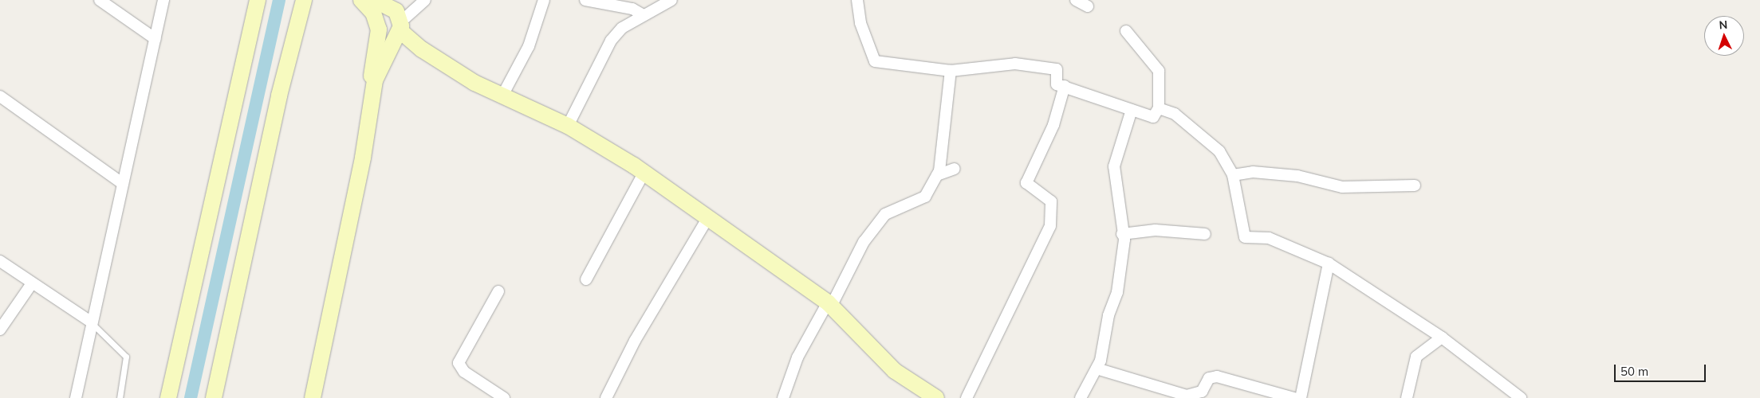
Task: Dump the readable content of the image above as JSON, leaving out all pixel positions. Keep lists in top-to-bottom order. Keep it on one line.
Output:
{"scale_bar":"50 m","north":"top"}
